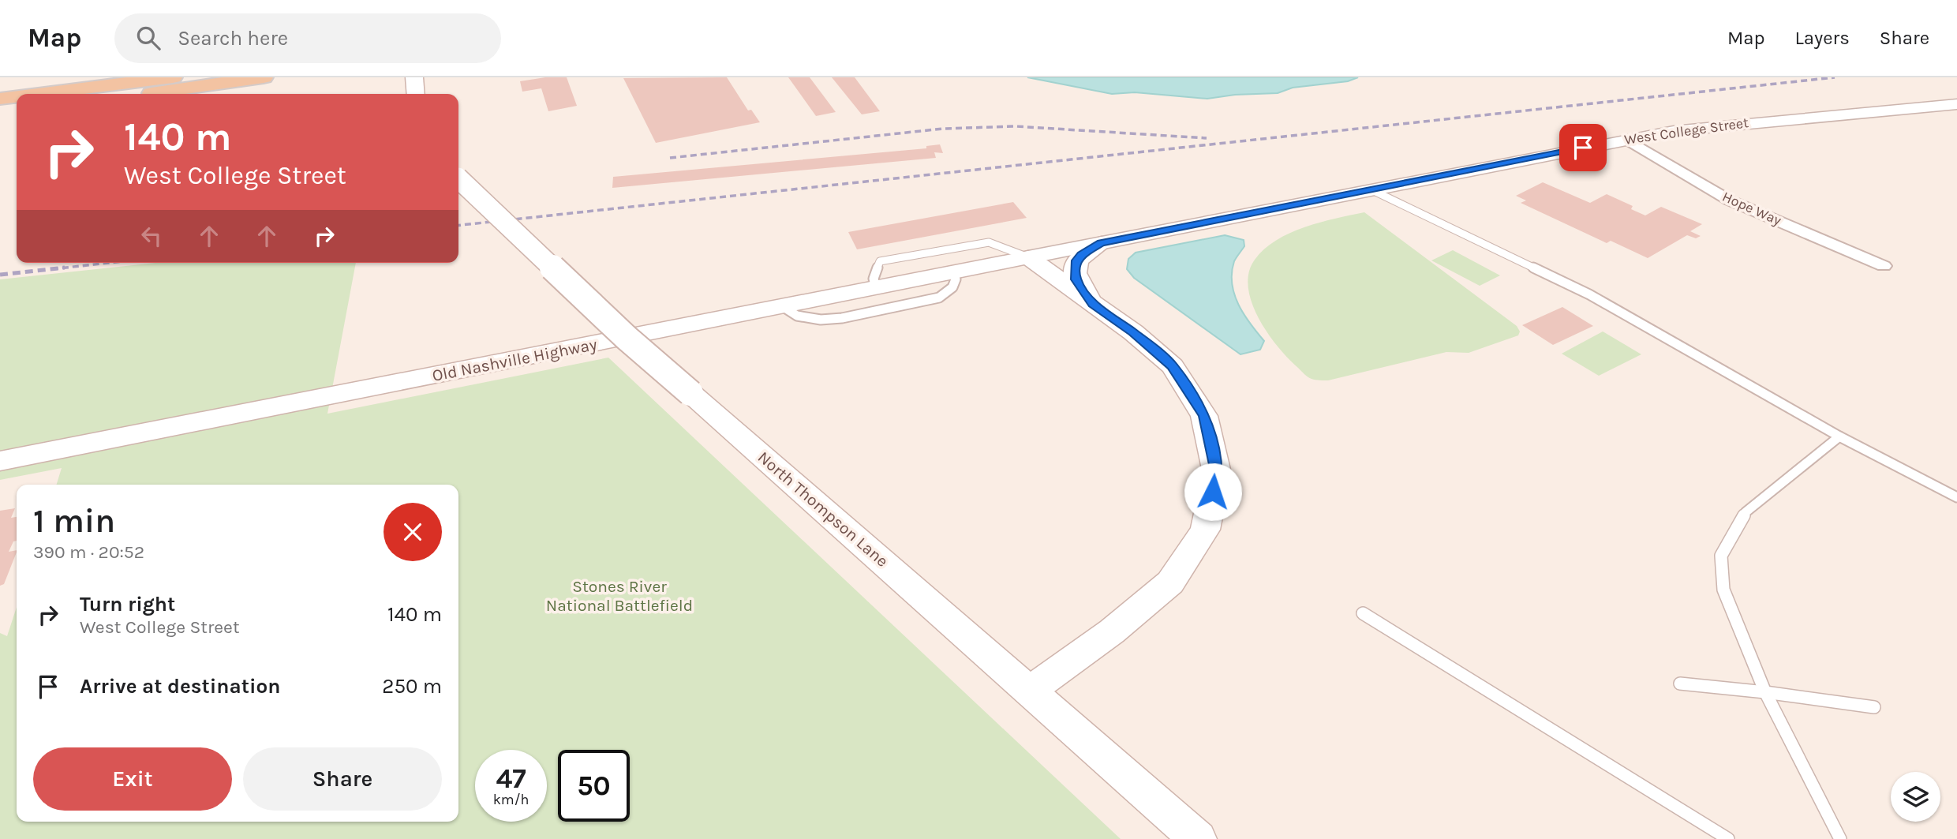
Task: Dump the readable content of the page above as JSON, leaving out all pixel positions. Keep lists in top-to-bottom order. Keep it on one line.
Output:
{"streets":{"main road":["Old Nashville Highway","North Thompson Lane"],"street":["West College Street","Hope Way"]},"crossings":[["West College Street","Hope Way"],["West College Street","Old Nashville Highway"]],"parks":["Stones River National Battlefield"],"page":{"header":"Map","search":"Search here","nav":["Map","Layers","Share"],"turn":["140 m","West College Street"],"heading":["1 min","390 m · 20:52"],"list":[{"name":"Turn right","note":"West College Street","value":"140 m"},{"name":"Arrive at destination","value":"250 m"}],"buttons":["Exit","Share"],"speed":"47 km/h","limit":"50"}}
